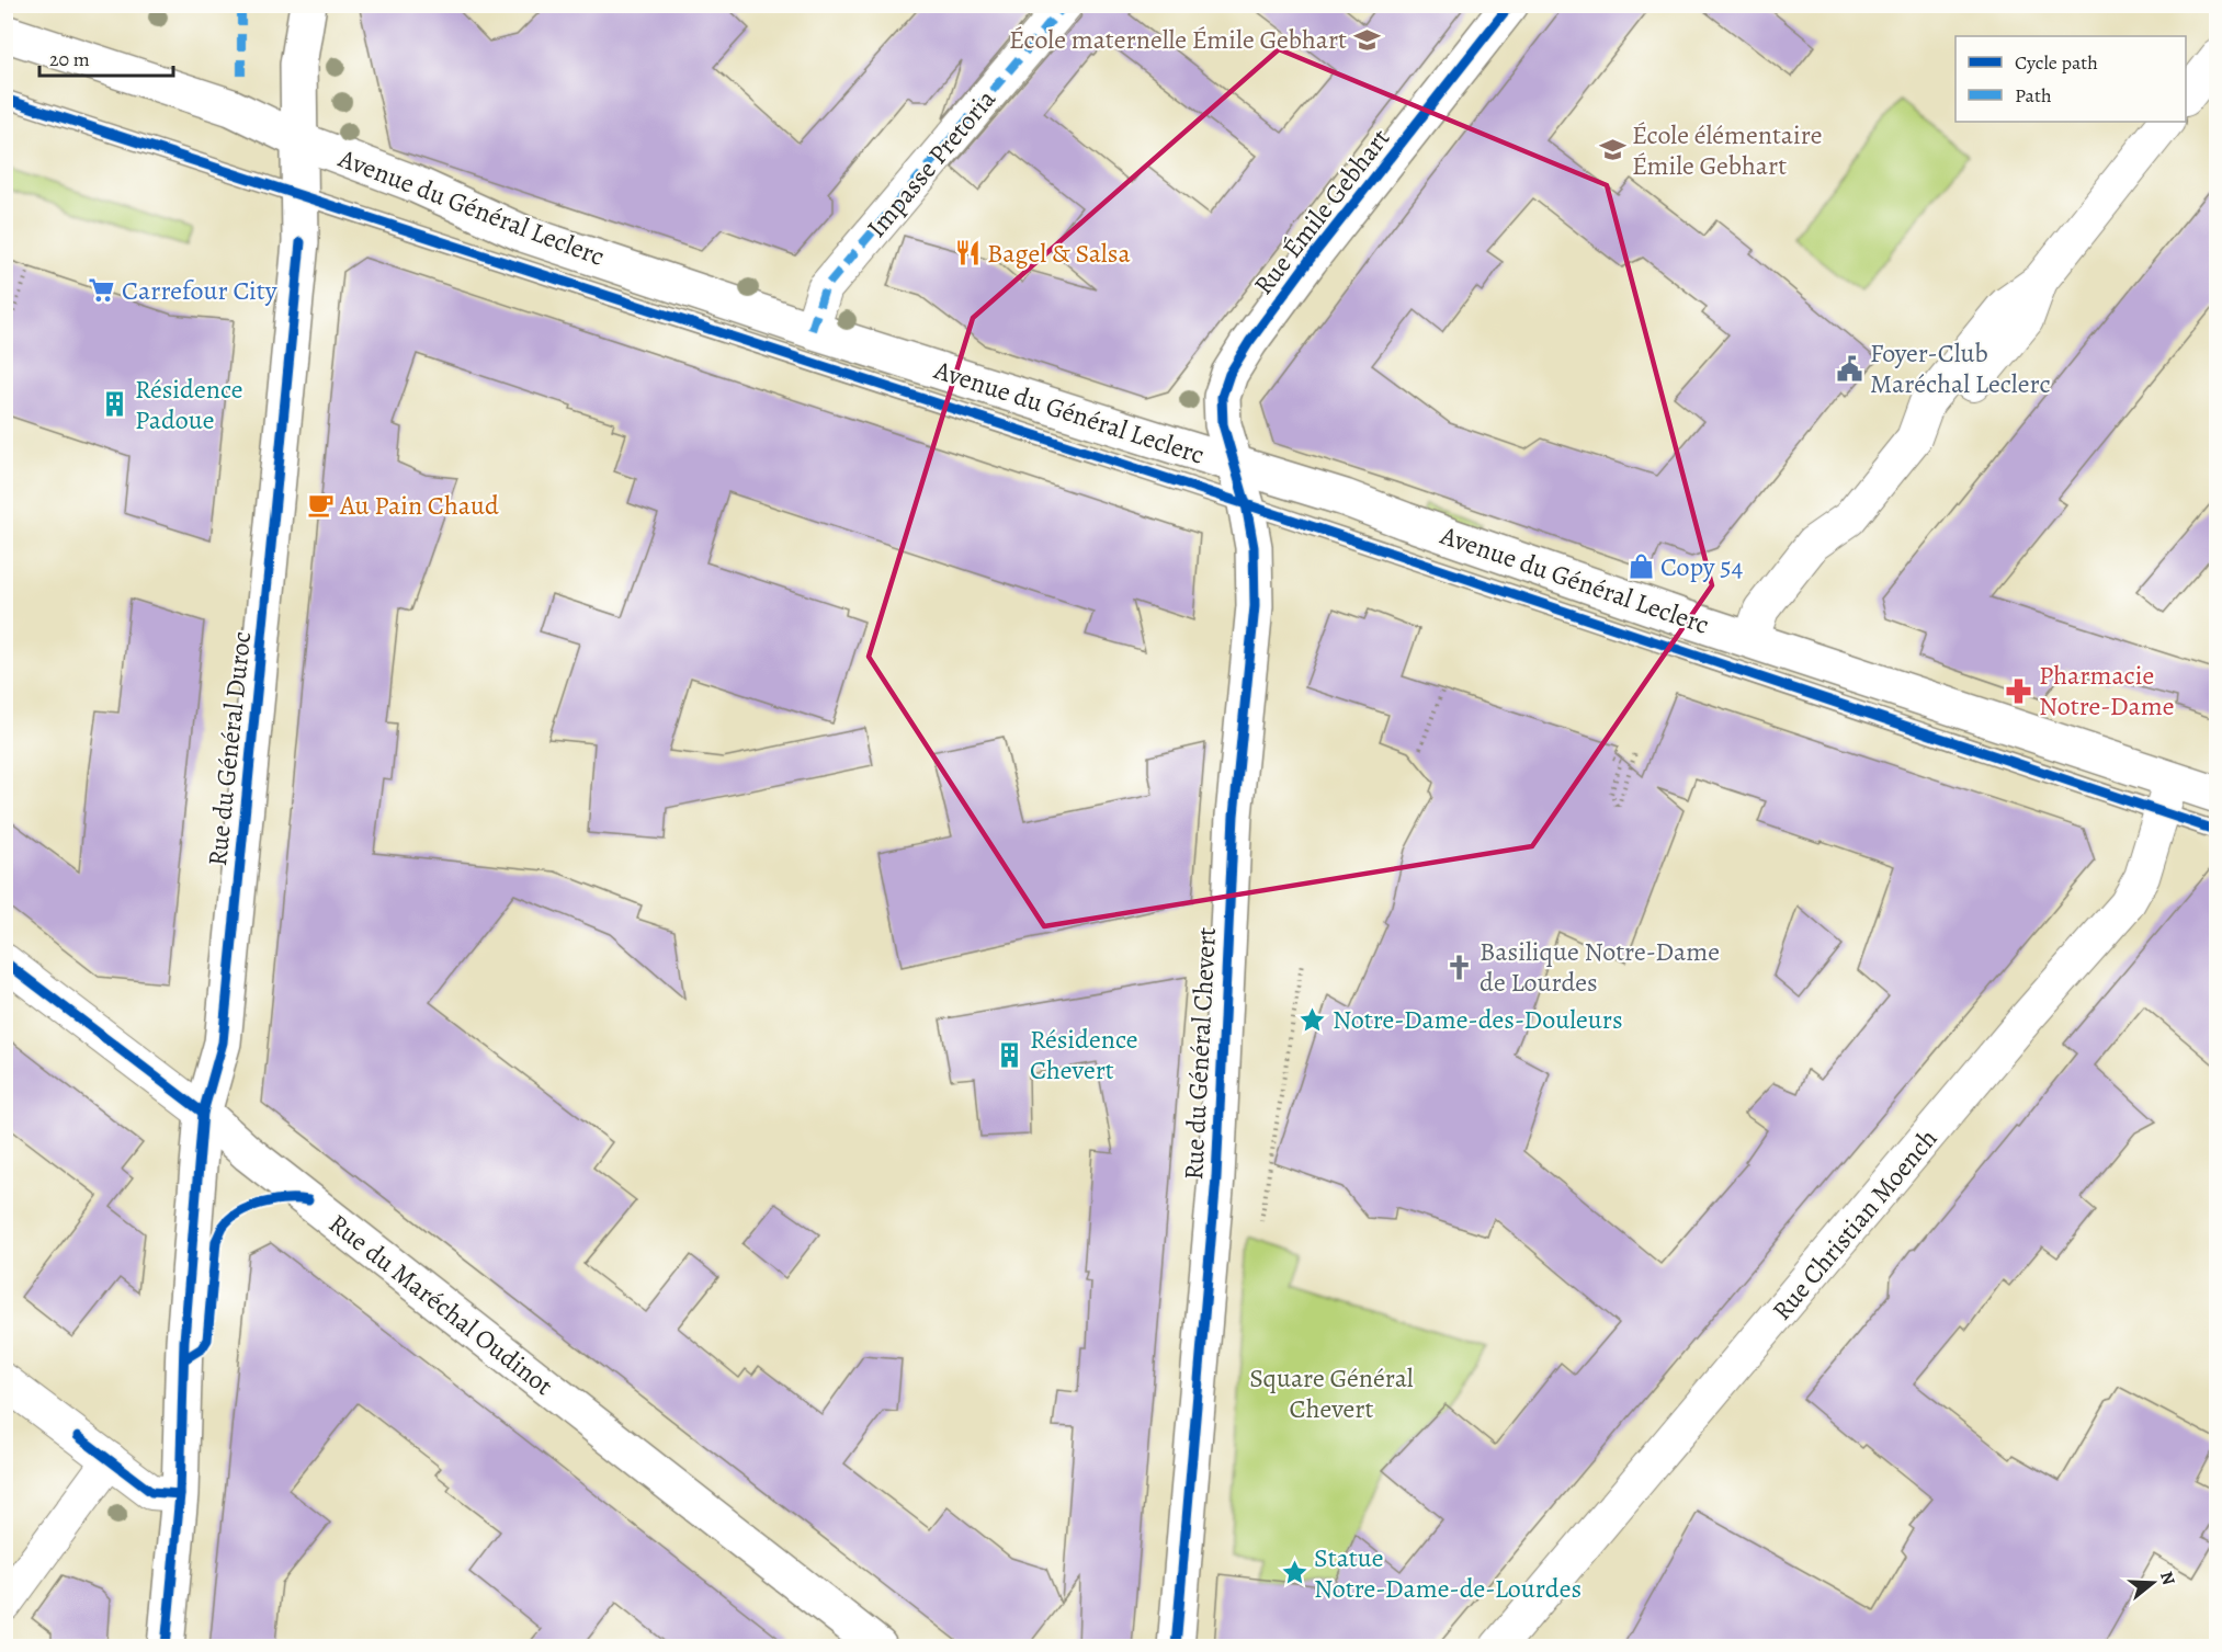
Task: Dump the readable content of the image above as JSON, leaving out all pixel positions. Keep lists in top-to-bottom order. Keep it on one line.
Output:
{"streets":{"street":["Impasse Pretoria","Avenue du Général Leclerc","Rue Émile Gebhart","Rue du Général Duroc","Rue du Général Chevert","Rue Christian Moench","Rue du Maréchal Oudinot"]},"crossings":[["Impasse Pretoria","Avenue du Général Leclerc"],["Avenue du Général Leclerc","Rue Émile Gebhart"],["Avenue du Général Leclerc","Rue du Général Duroc"],["Avenue du Général Leclerc","Rue du Général Chevert"],["Avenue du Général Leclerc","Rue Christian Moench"],["Rue Émile Gebhart","Rue du Général Chevert"],["Rue du Général Duroc","Rue du Maréchal Oudinot"]],"parks":["Square Général Chevert"],"places":{"school or university":["École maternelle Émile Gebhart","École élémentaire Émile Gebhart"],"restaurant":["Bagel & Salsa"],"supermarket":["Carrefour City"],"public building":["Foyer-Club Maréchal Leclerc"],"building":["Résidence Padoue","Résidence Chevert"],"cafe":["Au Pain Chaud"],"shop":["Copy 54"],"pharmacy":["Pharmacie Notre-Dame"],"church":["Basilique Notre-Dame de Lourdes"],"place":["Notre-Dame-des-Douleurs","Statue Notre-Dame-de-Lourdes"]},"legend":["Cycle path","Path"],"scale_bar":"20 m","north":"right"}
